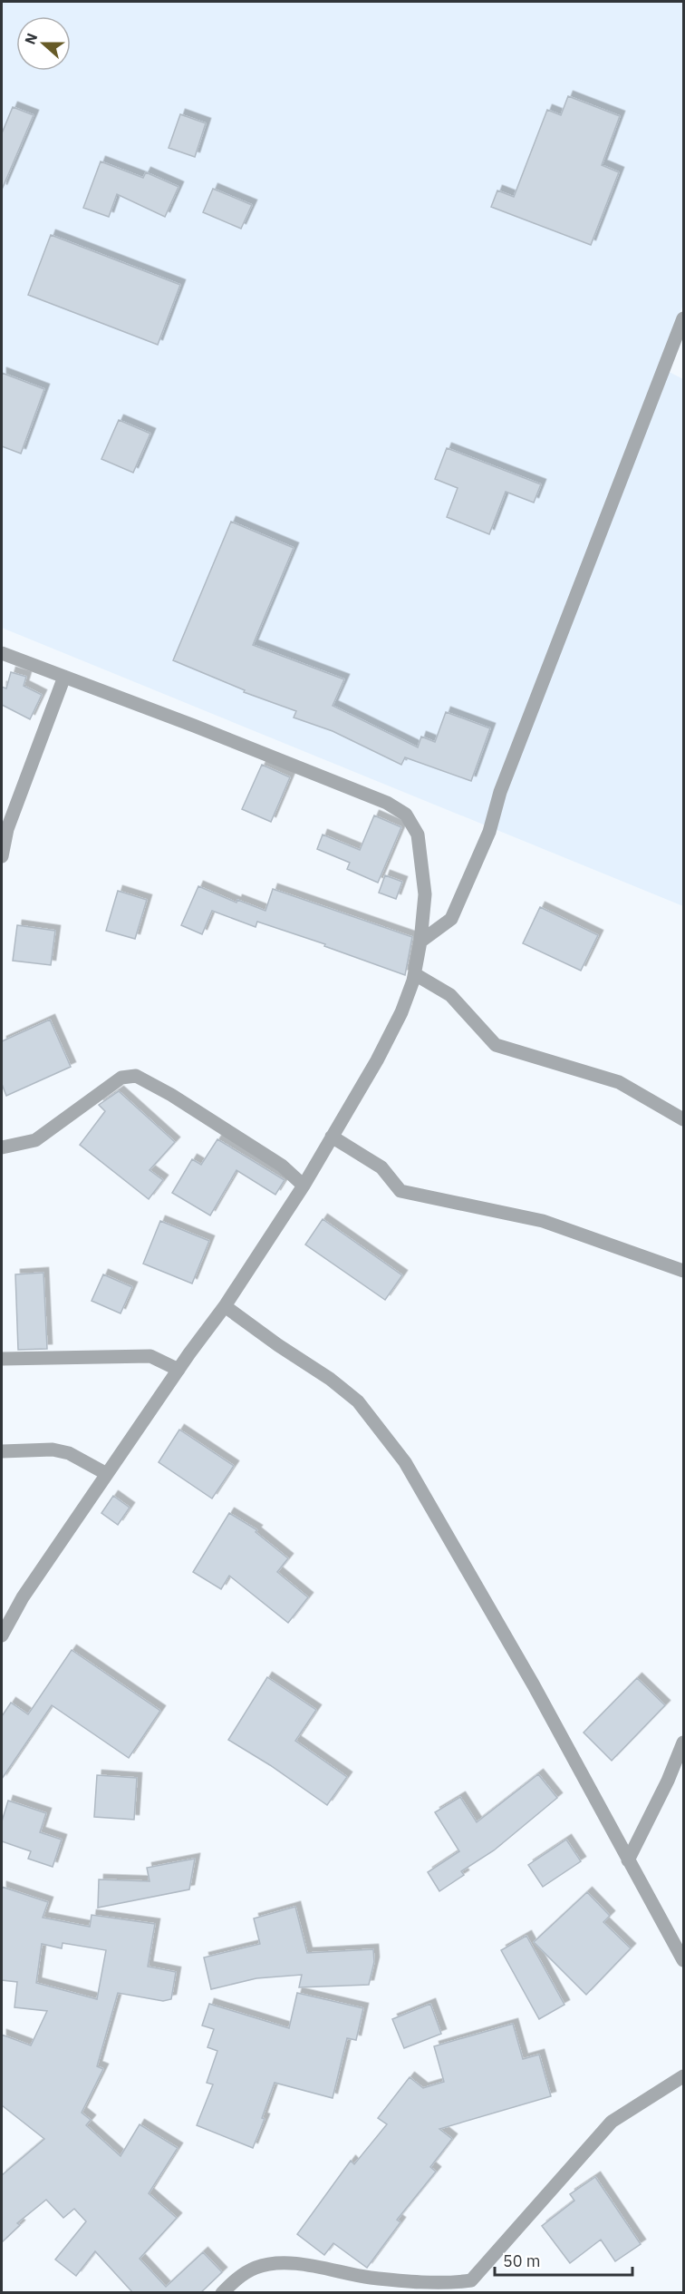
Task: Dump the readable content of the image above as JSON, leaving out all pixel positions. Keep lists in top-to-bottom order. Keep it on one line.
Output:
{"scale_bar":"50 m","north":"left"}
